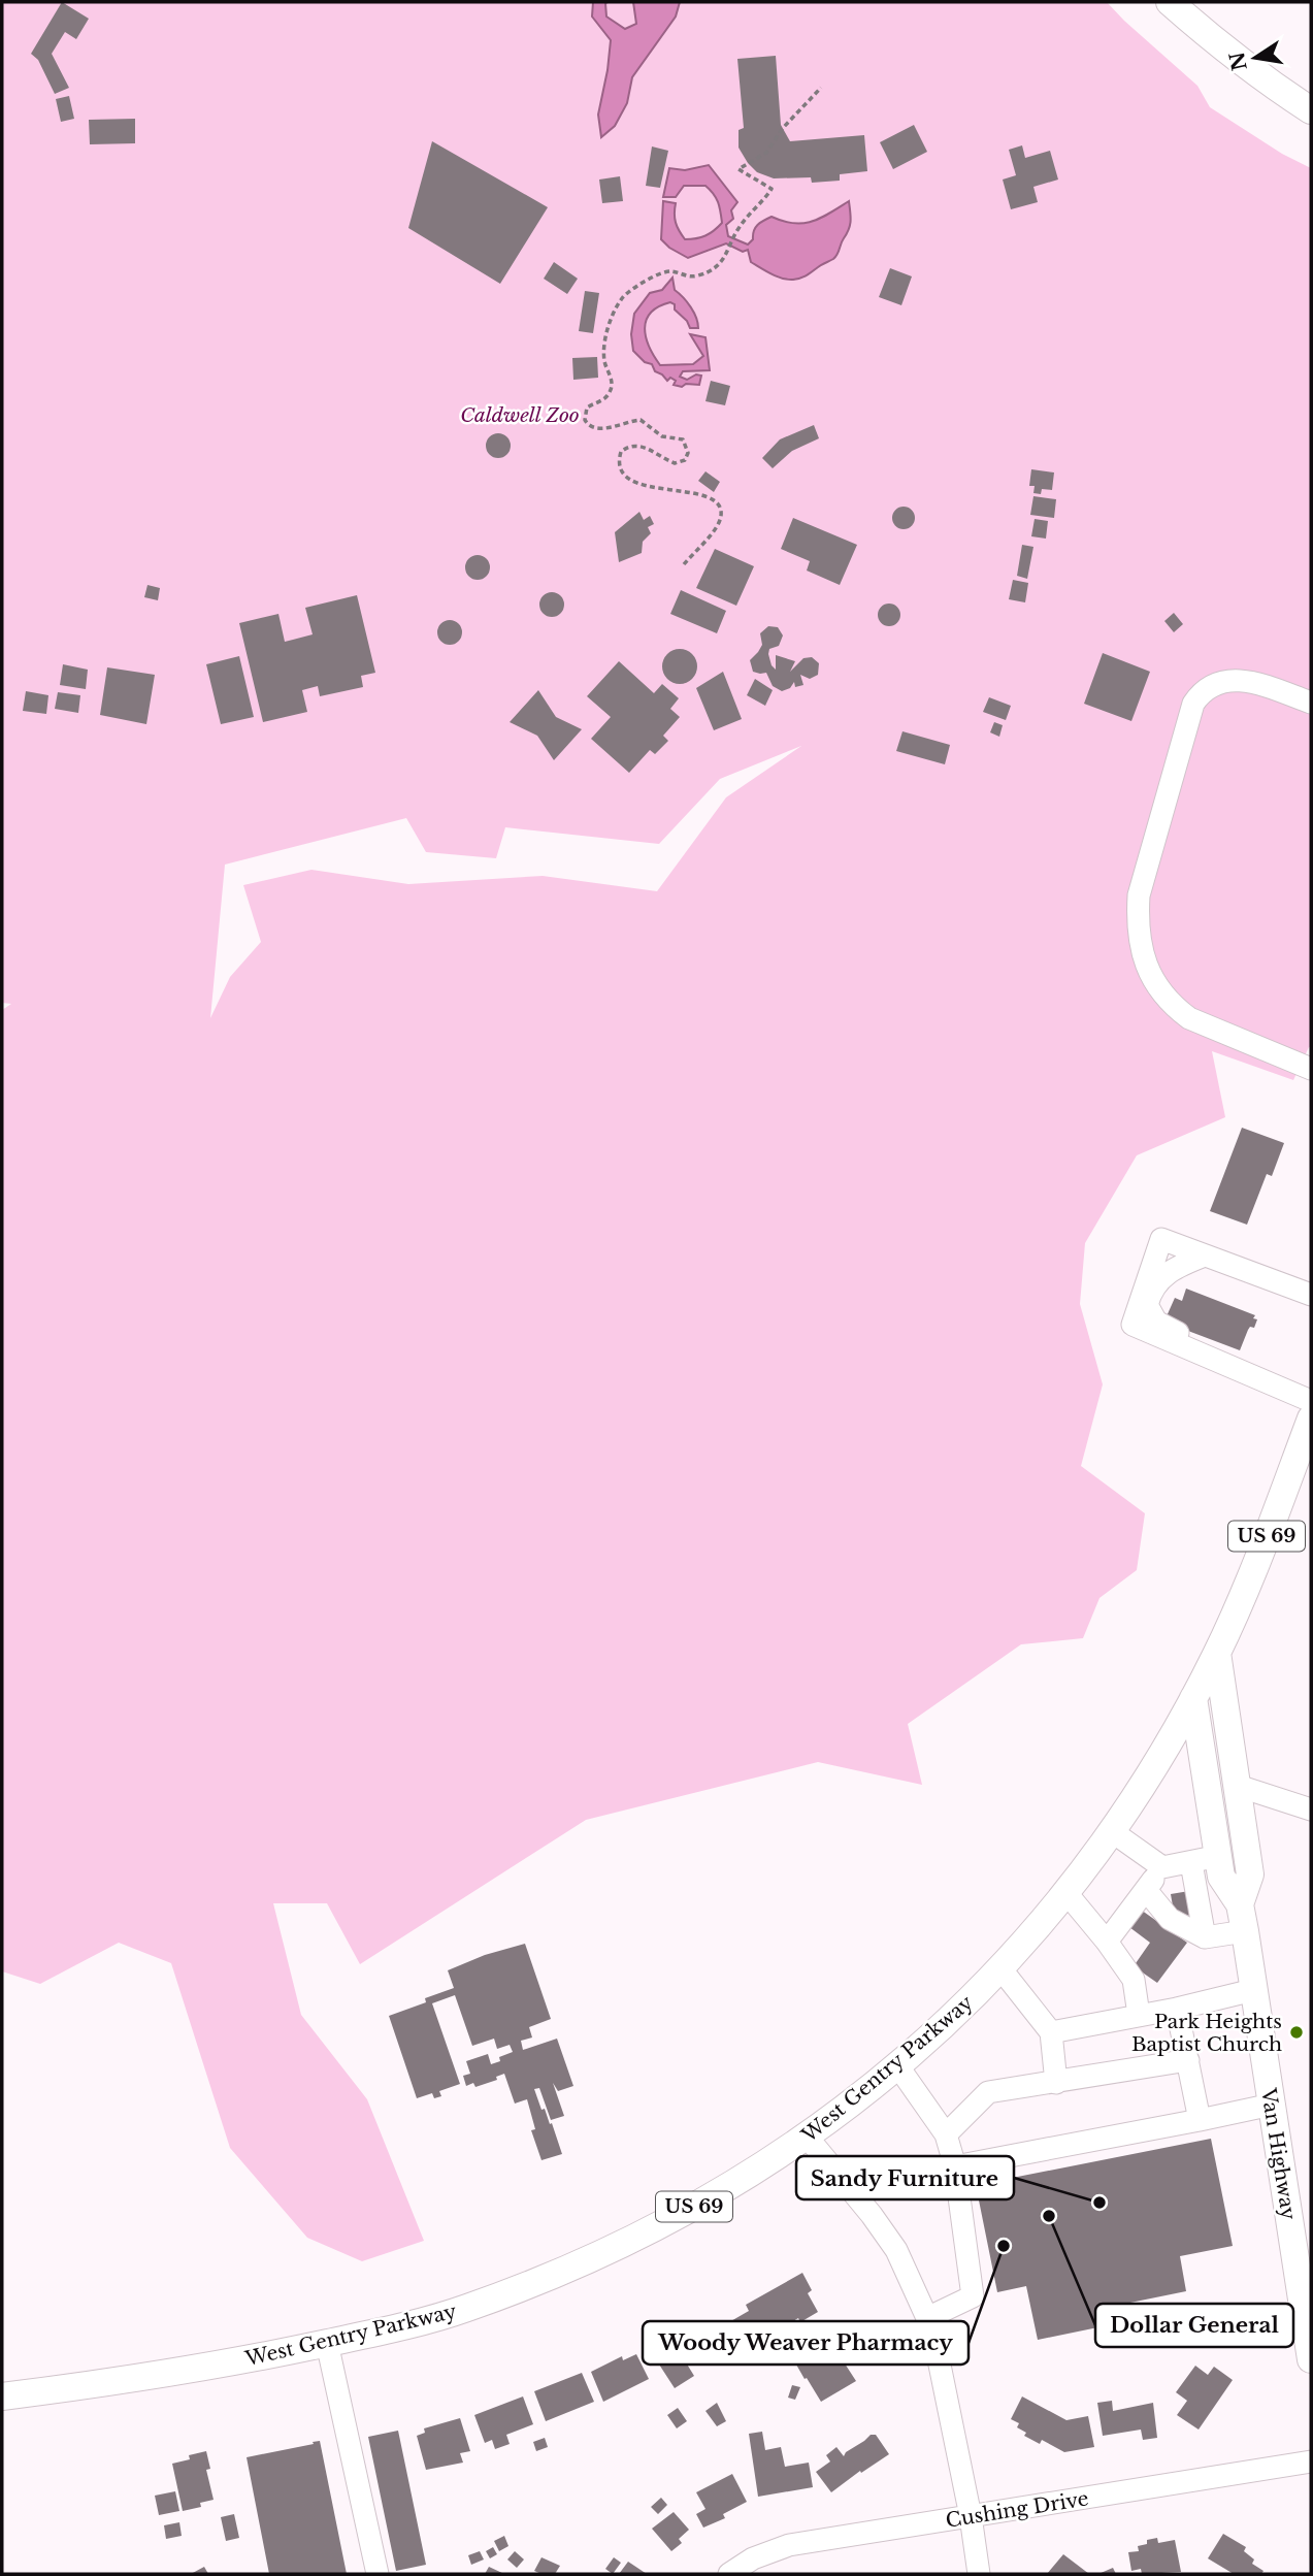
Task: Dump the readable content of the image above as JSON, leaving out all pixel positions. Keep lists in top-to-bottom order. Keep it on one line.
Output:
{"streets":{"main road":["US 69","West Gentry Parkway","Van Highway"],"street":["Cushing Drive"]},"crossings":[["West Gentry Parkway","Van Highway"]],"parks":["Caldwell Zoo"],"places":["Park Heights Baptist Church","Sandy Furniture","Dollar General","Woody Weaver Pharmacy"],"north":"left"}
